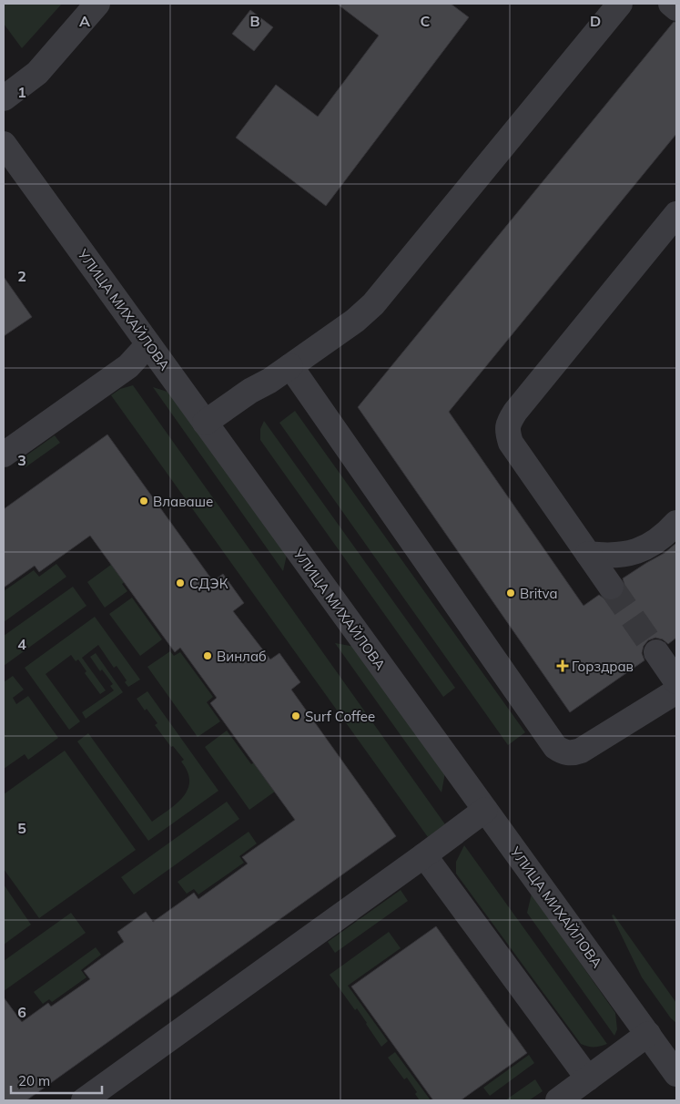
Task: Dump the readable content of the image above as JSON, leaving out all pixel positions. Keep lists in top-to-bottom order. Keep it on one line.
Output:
{"streets":{"street":["УЛИЦА МИХАЙЛОВА"]},"places":{"other":["Влаваше","СДЭК","Britva","Винлаб","Surf Coffee"],"health":["Горздрав"]},"scale_bar":"20 m","grid":{"columns":["A","B","C","D"],"rows":["1","2","3","4","5","6"]}}
